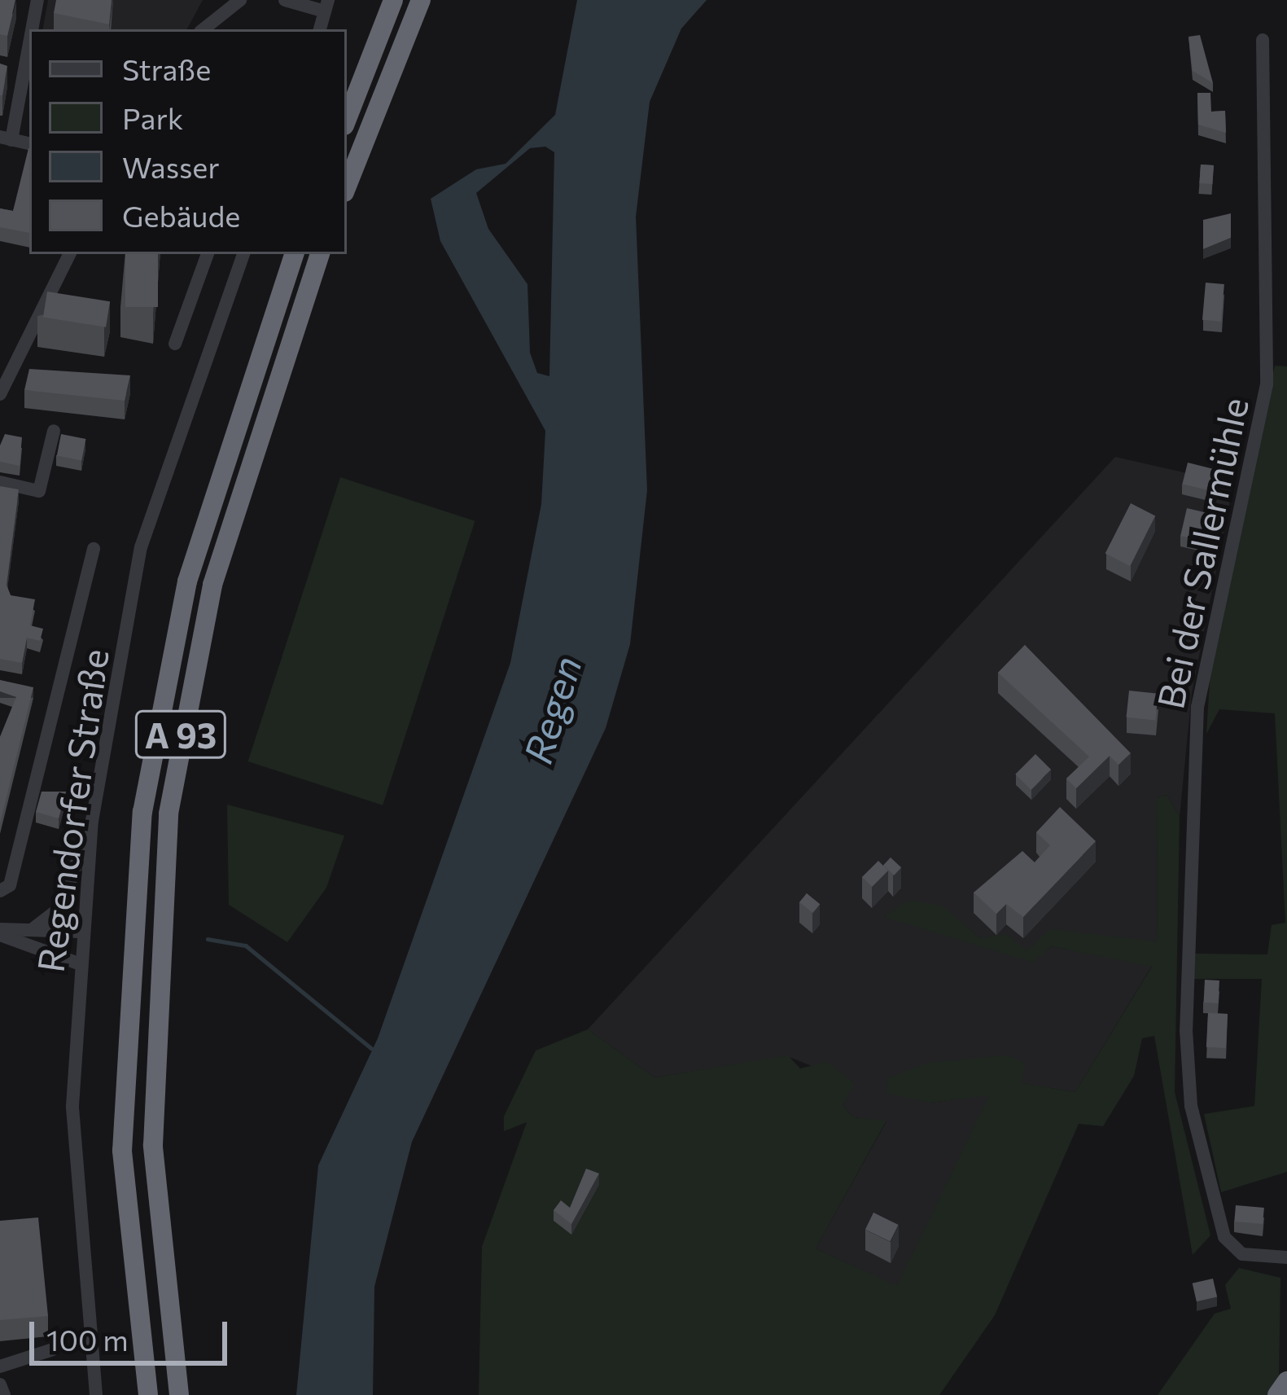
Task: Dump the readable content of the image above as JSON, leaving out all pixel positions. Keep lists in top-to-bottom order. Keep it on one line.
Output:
{"streets":{"highway":["A 93"],"street":["Bei der Sallermühle","Regendorfer Straße"]},"water":["Regen"],"legend":["Straße","Park","Wasser","Gebäude"],"scale_bar":"100 m"}
